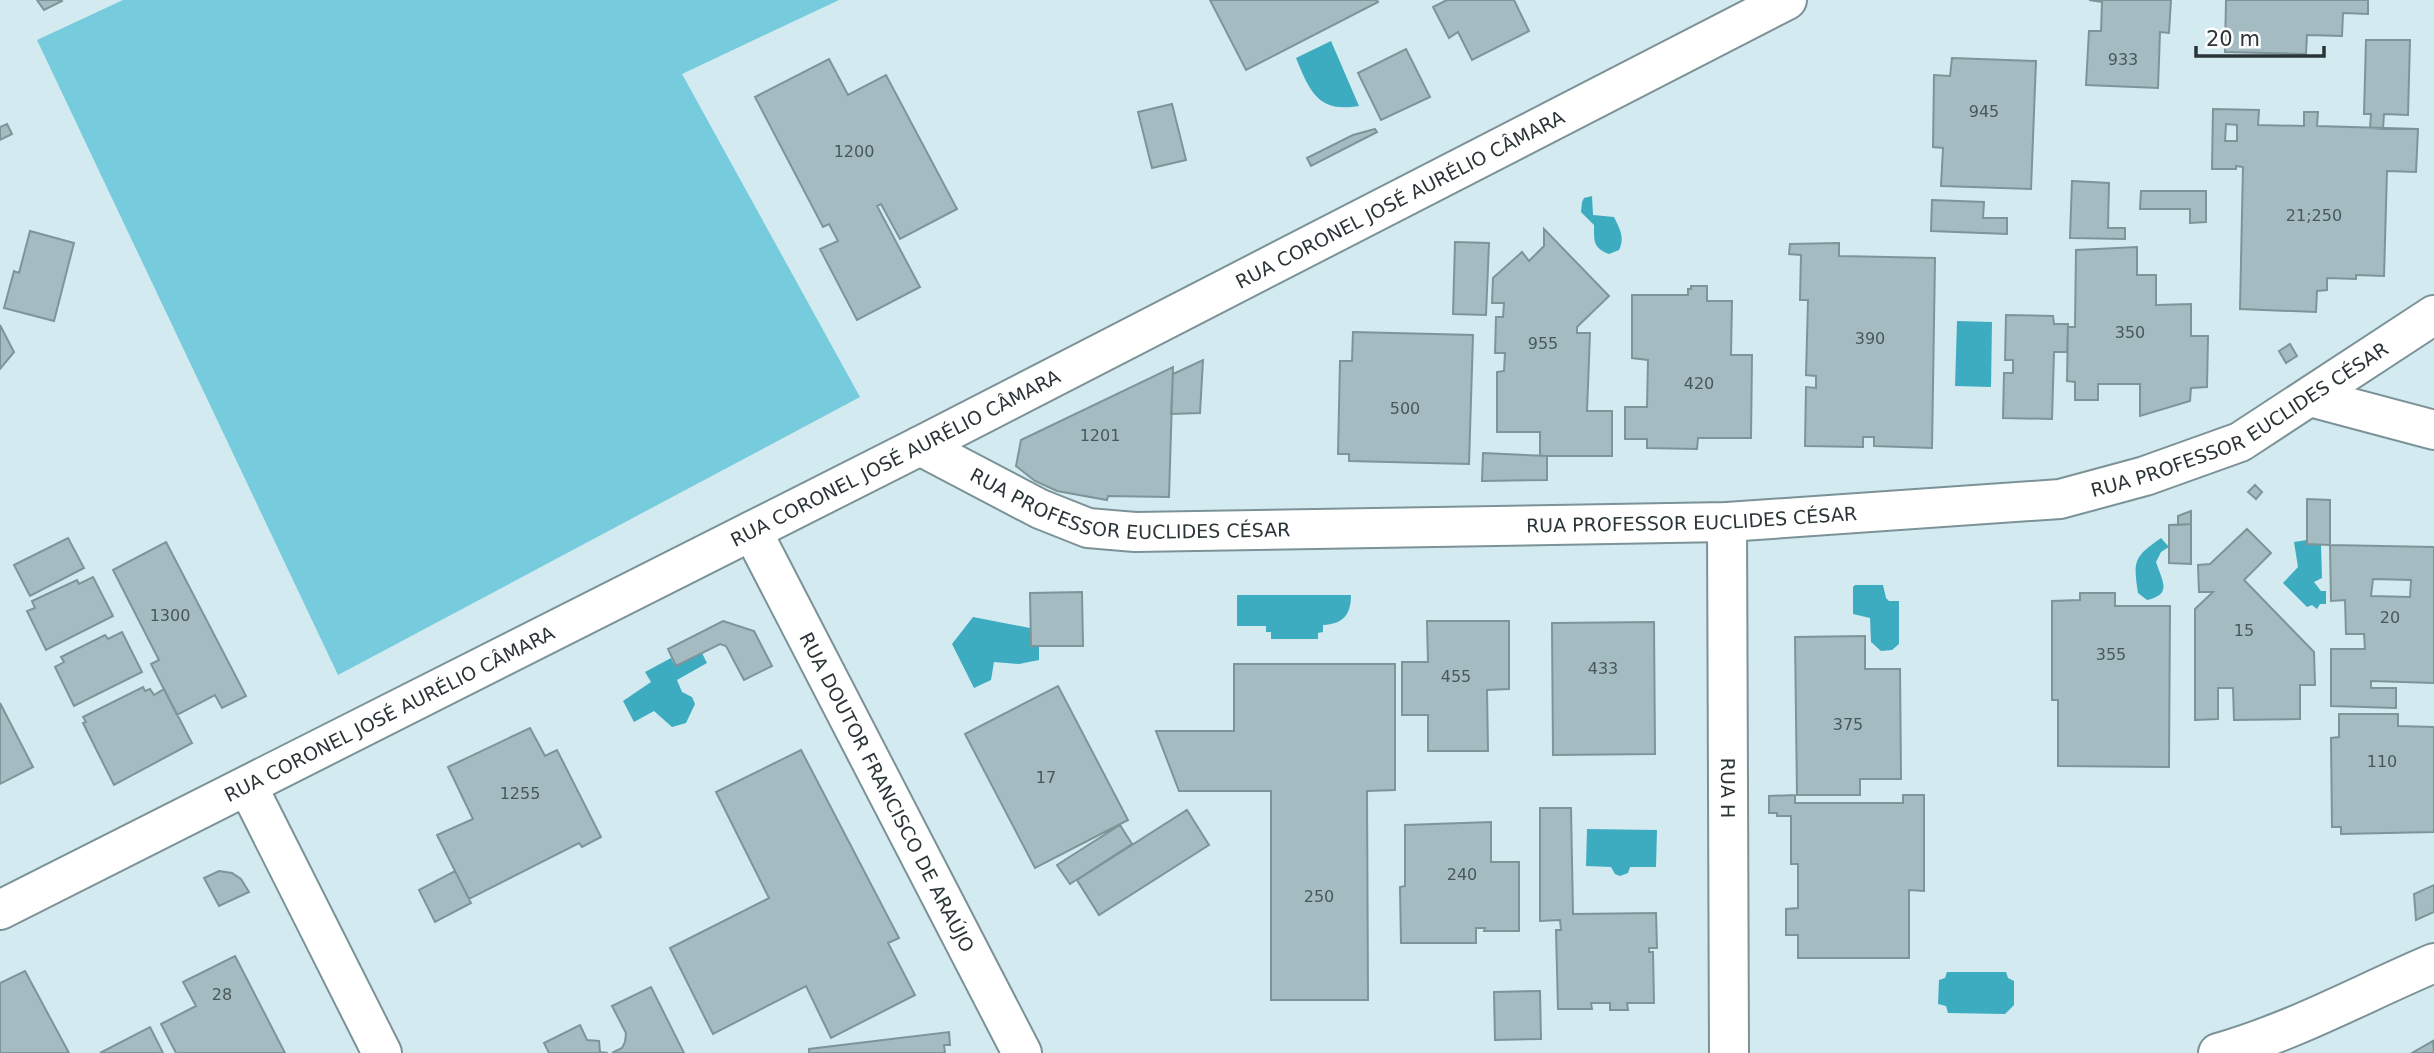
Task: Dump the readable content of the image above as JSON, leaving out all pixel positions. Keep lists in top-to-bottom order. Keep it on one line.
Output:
{"streets":{"street":["RUA CORONEL JOSÉ AURÉLIO CÂMARA","RUA PROFESSOR EUCLIDES CÉSAR","RUA H","RUA DOUTOR FRANCISCO DE ARAÚJO"]},"crossings":[["RUA CORONEL JOSÉ AURÉLIO CÂMARA","RUA PROFESSOR EUCLIDES CÉSAR"],["RUA CORONEL JOSÉ AURÉLIO CÂMARA","RUA DOUTOR FRANCISCO DE ARAÚJO"],["RUA PROFESSOR EUCLIDES CÉSAR","RUA H"]],"house_numbers":["933","945","1200","21;250","350","390","955","420","500","1201","1300","20","15","355","433","455","375","110","17","1255","240","250","28"],"scale_bar":"20 m"}
